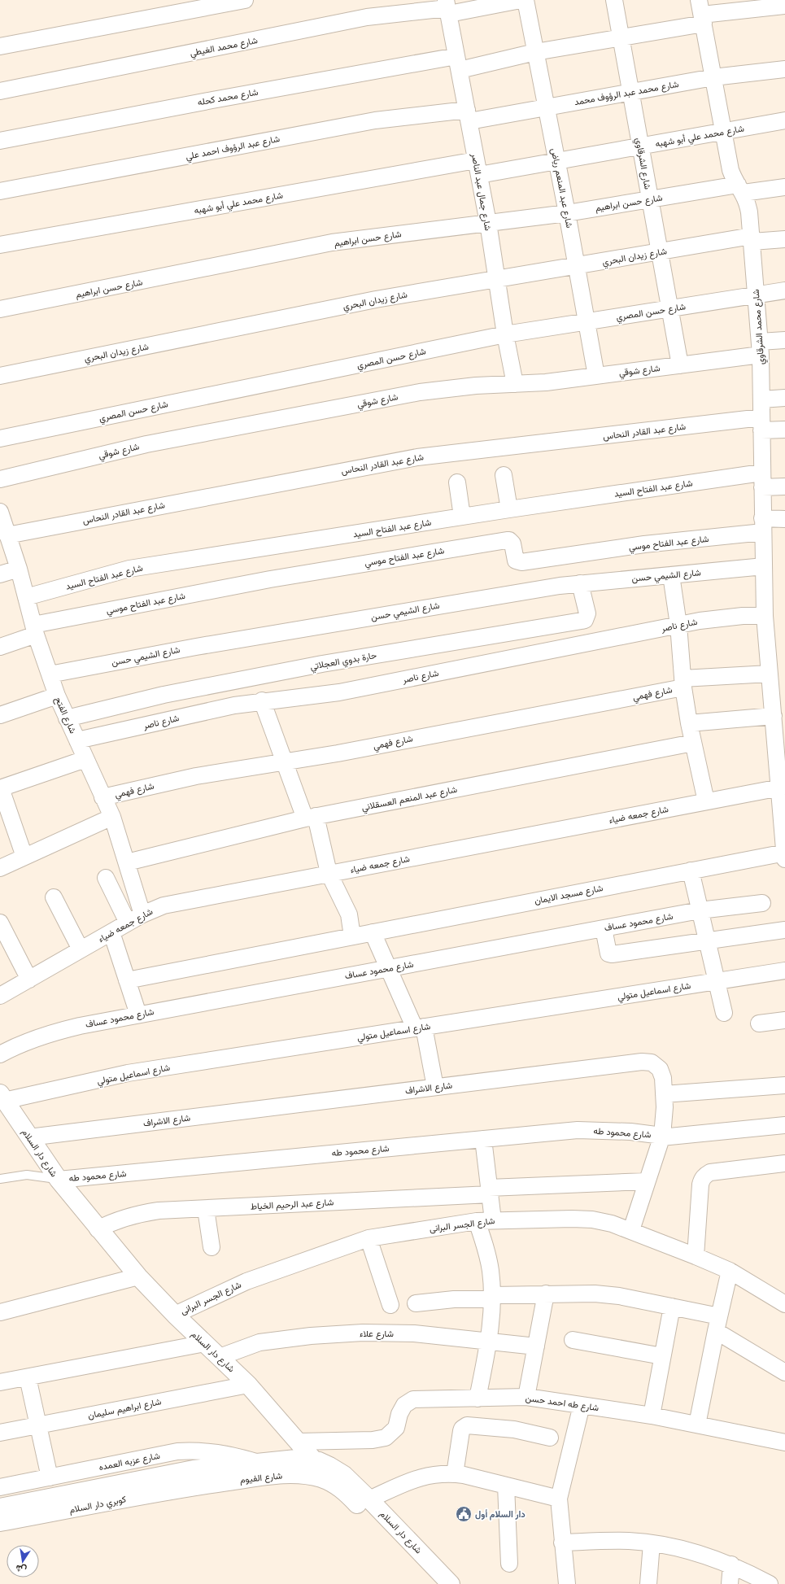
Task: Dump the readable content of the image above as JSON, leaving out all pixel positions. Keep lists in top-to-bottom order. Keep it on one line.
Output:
{"streets":{"main road":["شارع دار السلام","شارع الفيوم","كوبري دار السلام"],"street":["شارع محمد الغيطي","شارع محمد عبد الرؤوف محمد","شارع محمد كحله","شارع محمد علي أبو شهبه","شارع عبد الرؤوف احمد علي","شارع الشرقاوي","شارع عبد المنعم رياض","شارع جمال عبد الناصر","شارع حسن ابراهيم","شارع زيدان البحري","شارع حسن المصري","شارع محمد الشرقاوي","شارع شوقي","شارع عبد القادر النحاس","شارع عبد الفتاح السيد","شارع عبد الفتاح موسي","شارع الشيمي حسن","شارع ناصر","حارة بدوي العجلاتي","شارع فهمي","شارع الفتح","شارع عبد المنعم العسقلاني","شارع جمعه ضياء","شارع مسجد الايمان","شارع محمود عساف","شارع اسماعيل متولي","شارع الاشراف","شارع محمود طه","شارع عبد الرحيم الخياط","شارع الجسر البرانى","شارع علاء","شارع طه احمد حسن","شارع ابراهيم سليمان","شارع عزبه العمده"]},"crossings":[["شارع محمد الغيطي","شارع جمال عبد الناصر"],["شارع محمد عبد الرؤوف محمد","شارع عبد الرؤوف احمد علي"],["شارع محمد عبد الرؤوف محمد","شارع الشرقاوي"],["شارع محمد عبد الرؤوف محمد","شارع عبد المنعم رياض"],["شارع محمد عبد الرؤوف محمد","شارع جمال عبد الناصر"],["شارع محمد عبد الرؤوف محمد","شارع محمد الشرقاوي"],["شارع محمد كحله","شارع الشرقاوي"],["شارع محمد كحله","شارع عبد المنعم رياض"],["شارع محمد كحله","شارع جمال عبد الناصر"],["شارع محمد كحله","شارع محمد الشرقاوي"],["شارع محمد علي أبو شهبه","شارع الشرقاوي"],["شارع محمد علي أبو شهبه","شارع عبد المنعم رياض"],["شارع محمد علي أبو شهبه","شارع جمال عبد الناصر"],["شارع محمد علي أبو شهبه","شارع محمد الشرقاوي"],["شارع عبد الرؤوف احمد علي","شارع جمال عبد الناصر"],["شارع الشرقاوي","شارع حسن ابراهيم"],["شارع الشرقاوي","شارع زيدان البحري"],["شارع الشرقاوي","شارع حسن المصري"],["شارع الشرقاوي","شارع شوقي"],["شارع عبد المنعم رياض","شارع حسن ابراهيم"],["شارع عبد المنعم رياض","شارع زيدان البحري"],["شارع عبد المنعم رياض","شارع حسن المصري"],["شارع عبد المنعم رياض","شارع شوقي"],["شارع جمال عبد الناصر","شارع حسن ابراهيم"],["شارع جمال عبد الناصر","شارع زيدان البحري"],["شارع جمال عبد الناصر","شارع حسن المصري"],["شارع جمال عبد الناصر","شارع شوقي"],["شارع حسن ابراهيم","شارع محمد الشرقاوي"],["شارع زيدان البحري","شارع محمد الشرقاوي"],["شارع حسن المصري","شارع محمد الشرقاوي"],["شارع محمد الشرقاوي","شارع شوقي"],["شارع محمد الشرقاوي","شارع عبد القادر النحاس"],["شارع محمد الشرقاوي","شارع عبد الفتاح السيد"],["شارع محمد الشرقاوي","شارع عبد الفتاح موسي"],["شارع محمد الشرقاوي","شارع الشيمي حسن"],["شارع محمد الشرقاوي","شارع ناصر"],["شارع محمد الشرقاوي","شارع فهمي"],["شارع محمد الشرقاوي","شارع جمعه ضياء"],["شارع محمد الشرقاوي","شارع مسجد الايمان"],["شارع عبد القادر النحاس","شارع الفتح"],["شارع عبد الفتاح السيد","شارع الفتح"],["شارع عبد الفتاح موسي","شارع الفتح"],["شارع الشيمي حسن","حارة بدوي العجلاتي"],["شارع الشيمي حسن","شارع الفتح"],["شارع ناصر","شارع الفتح"],["حارة بدوي العجلاتي","شارع الفتح"],["شارع فهمي","شارع الفتح"],["شارع الفتح","شارع عبد المنعم العسقلاني"],["شارع الفتح","شارع جمعه ضياء"],["شارع اسماعيل متولي","شارع دار السلام"],["شارع الاشراف","شارع محمود طه"],["شارع الاشراف","شارع دار السلام"],["شارع الاشراف","شارع عبد الرحيم الخياط"],["شارع الاشراف","شارع الجسر البرانى"],["شارع محمود طه","شارع دار السلام"],["شارع دار السلام","شارع عبد الرحيم الخياط"],["شارع دار السلام","شارع الجسر البرانى"],["شارع دار السلام","شارع علاء"],["شارع دار السلام","شارع طه احمد حسن"],["شارع دار السلام","شارع ابراهيم سليمان"],["شارع دار السلام","شارع الفيوم"],["شارع عزبه العمده","شارع الفيوم"],["شارع الفيوم","كوبري دار السلام"]],"places":{"public building":["دار السلام أول"]},"north":"bottom"}
